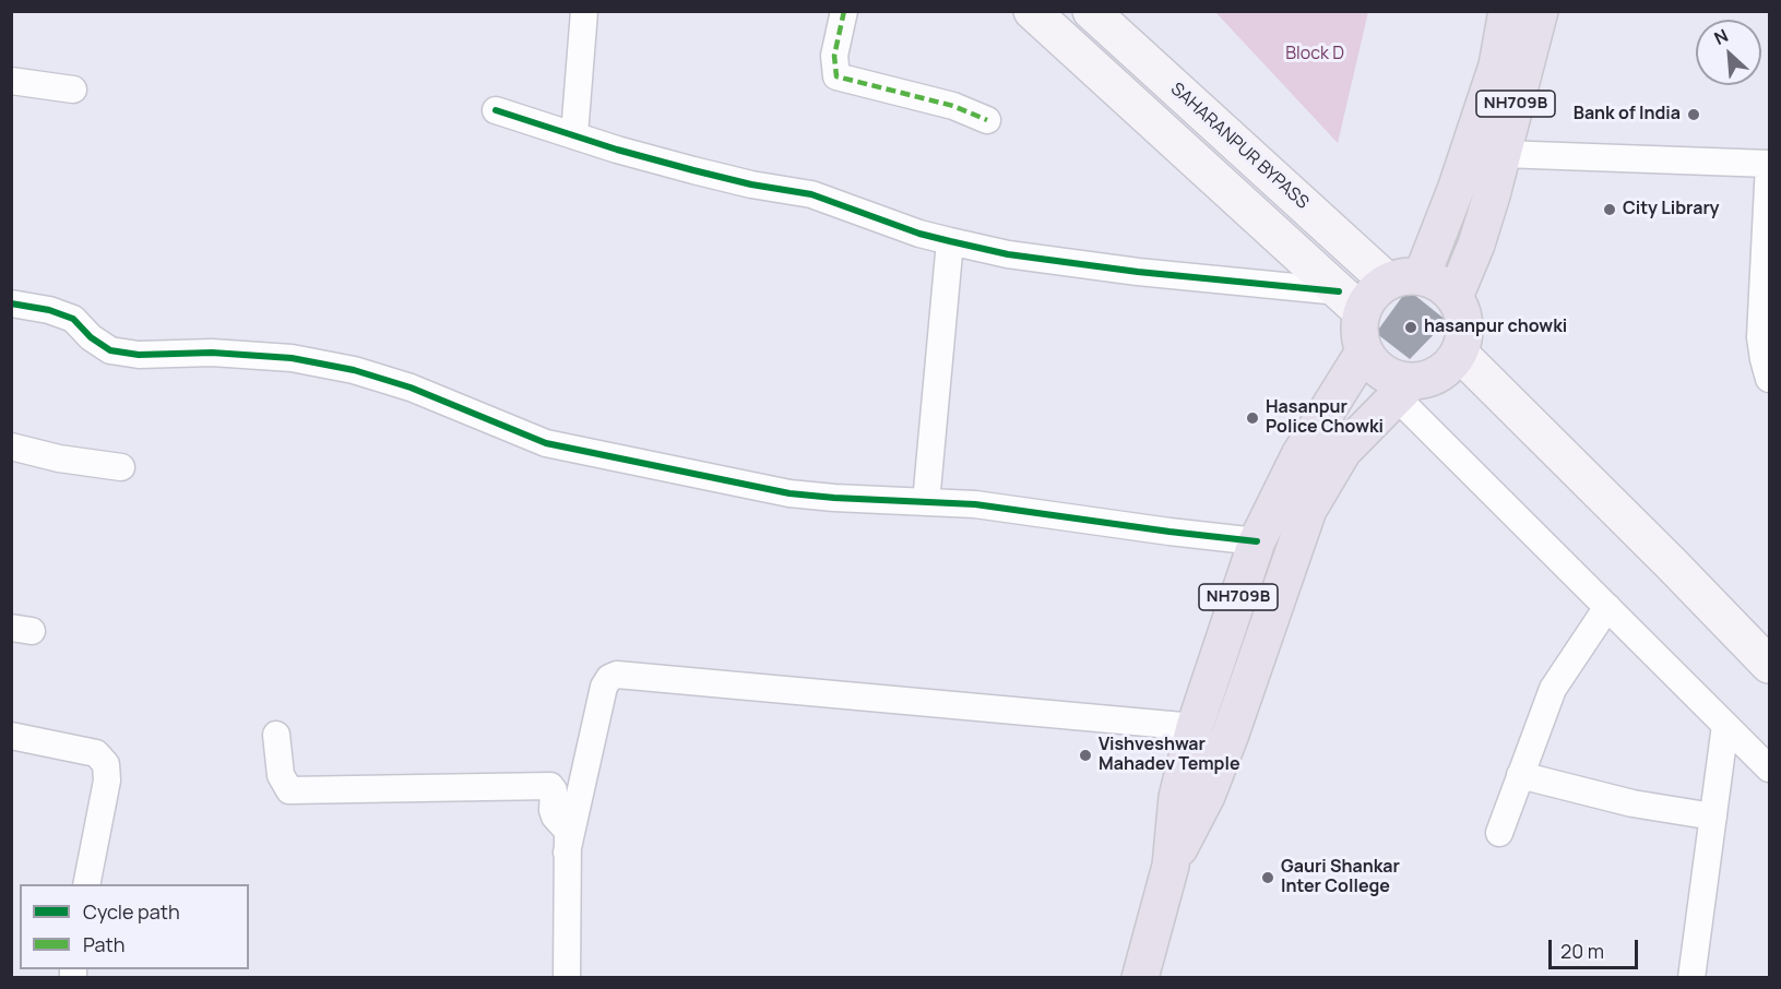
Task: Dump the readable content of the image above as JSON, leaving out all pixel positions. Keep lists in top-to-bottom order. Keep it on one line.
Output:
{"streets":{"highway":["NH709B"],"main road":["SAHARANPUR BYPASS"]},"crossings":[["NH709B","SAHARANPUR BYPASS"]],"parks":["Block D"],"places":["Bank of India","City Library","hasanpur chowki","Hasanpur Police Chowki","Vishveshwar Mahadev Temple","Gauri Shankar Inter College"],"legend":["Cycle path","Path"],"scale_bar":"20 m","north":"top left"}
